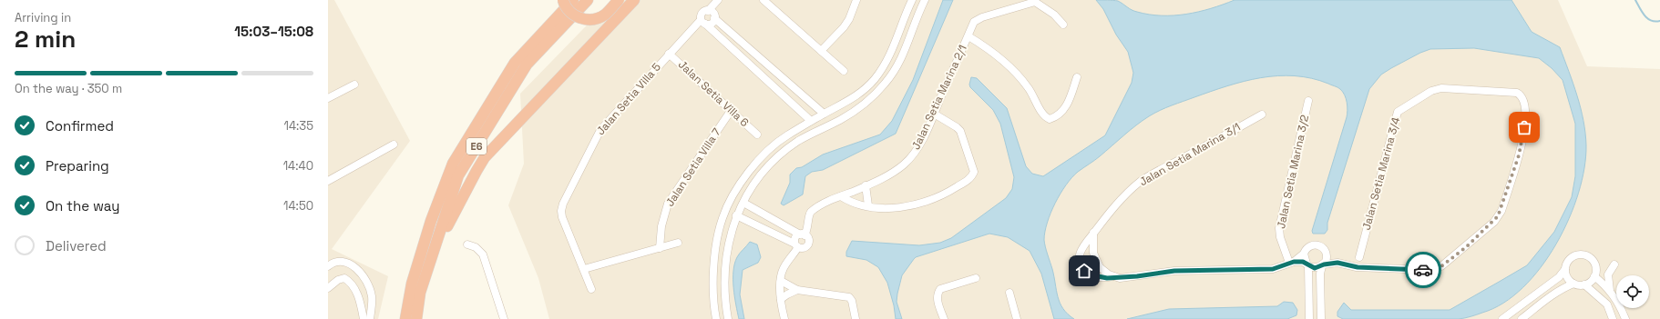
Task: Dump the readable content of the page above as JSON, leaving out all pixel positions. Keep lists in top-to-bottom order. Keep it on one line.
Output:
{"streets":{"highway":["E6"],"street":["Jalan Setia Villa 6","Jalan Setia Marina 2/1","Jalan Setia Villa 5","Jalan Setia Marina 3/1","Jalan Setia Villa 7","Jalan Setia Marina 3/2","Jalan Setia Marina 3/4"]},"crossings":[["Jalan Setia Villa 6","Jalan Setia Villa 5"],["Jalan Setia Villa 6","Jalan Setia Villa 7"]],"page":{"heading":["2 min","Arriving in","15:03–15:08"],"bar":"On the way · 350 m","list":[["Confirmed","14:35"],["Preparing","14:40"],["On the way","14:50"],"Delivered"]}}
